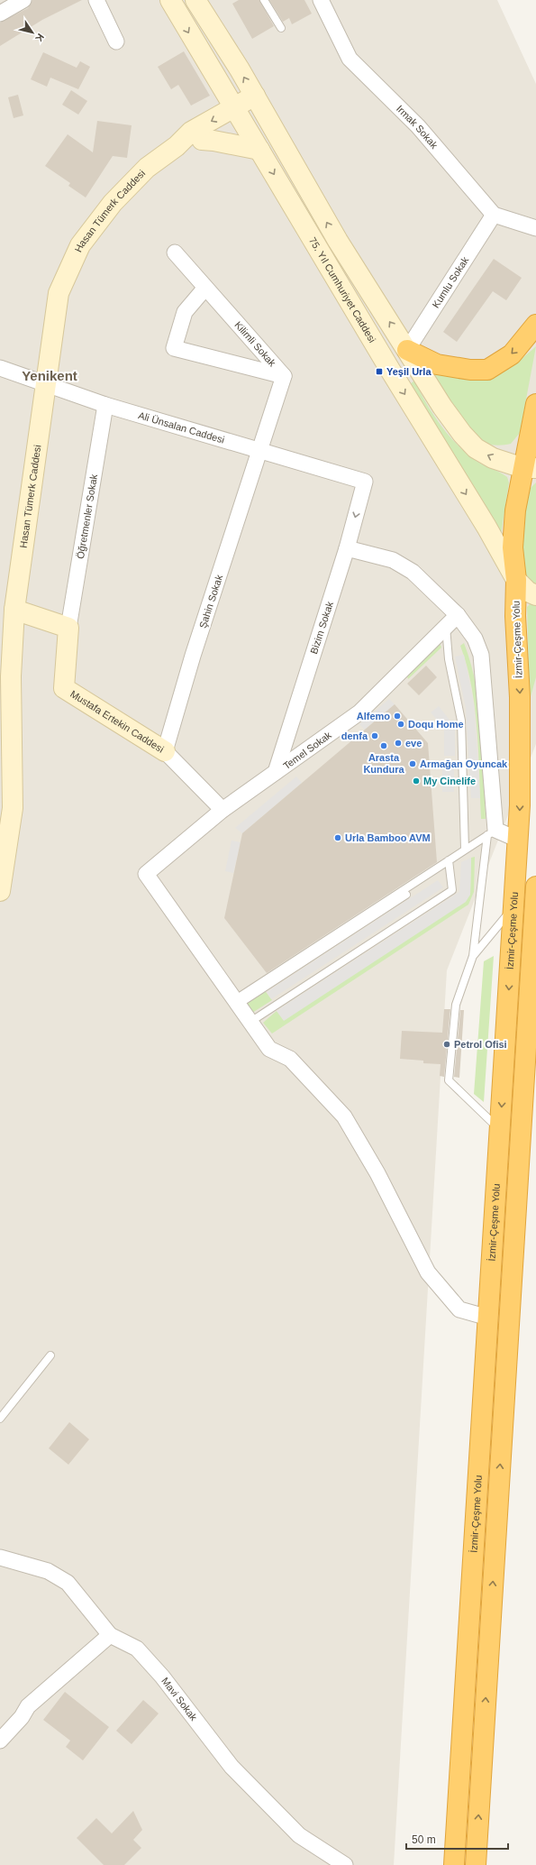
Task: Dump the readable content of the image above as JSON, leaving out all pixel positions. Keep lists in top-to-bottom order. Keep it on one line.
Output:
{"streets":{"highway":["İzmir-Çeşme Yolu"],"street":["Irmak Sokak","Hasan Tümerk Caddesi","Kumlu Sokak","75. Yıl Cumhuriyet Caddesi","Kilimli Sokak","Ali Ünsalan Caddesi","Öğretmenler Sokak","Şahin Sokak","Bizim Sokak","Mustafa Ertekin Caddesi","Temel Sokak","Mavi Sokak"]},"crossings":[["Irmak Sokak","Kumlu Sokak"],["Hasan Tümerk Caddesi","75. Yıl Cumhuriyet Caddesi"],["Hasan Tümerk Caddesi","Ali Ünsalan Caddesi"],["75. Yıl Cumhuriyet Caddesi","İzmir-Çeşme Yolu"],["Kilimli Sokak","Ali Ünsalan Caddesi"],["Kilimli Sokak","Şahin Sokak"],["Ali Ünsalan Caddesi","Öğretmenler Sokak"],["Ali Ünsalan Caddesi","Şahin Sokak"],["Ali Ünsalan Caddesi","Bizim Sokak"],["Öğretmenler Sokak","Mustafa Ertekin Caddesi"],["Şahin Sokak","Mustafa Ertekin Caddesi"],["Bizim Sokak","Temel Sokak"],["Mustafa Ertekin Caddesi","Temel Sokak"]],"districts":["Yenikent"],"places":{"transit":["Yeşil Urla"],"other":["Alfemo","Doqu Home","denfa","eve","Arasta Kundura","Armağan Oyuncak","My Cinelife","Urla Bamboo AVM","Petrol Ofisi"]},"scale_bar":"50 m","north":"bottom right"}
